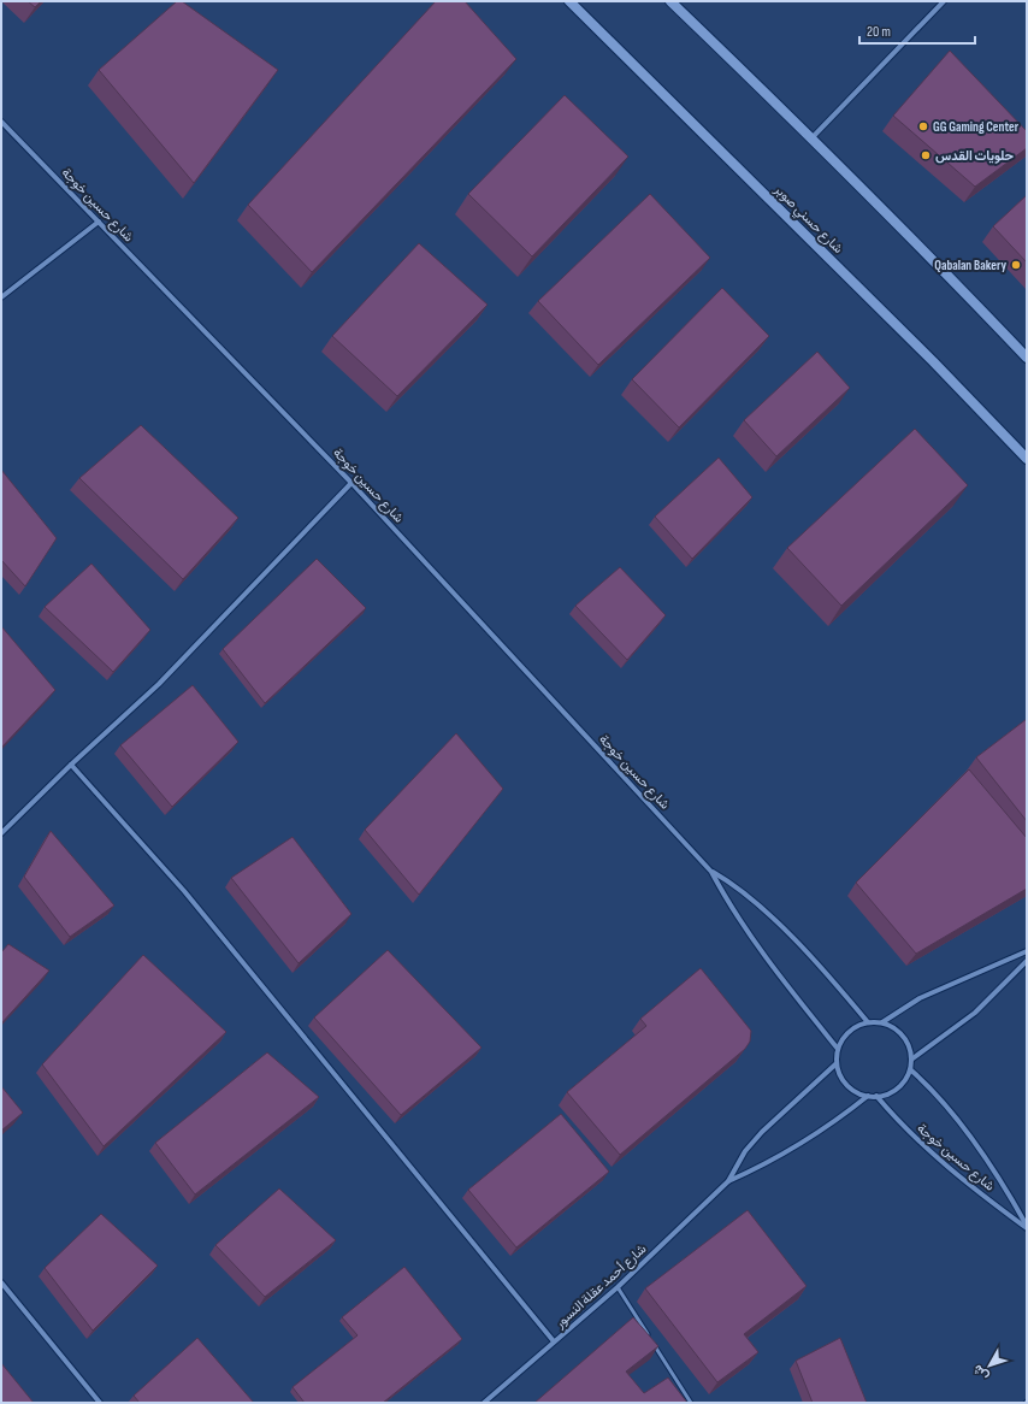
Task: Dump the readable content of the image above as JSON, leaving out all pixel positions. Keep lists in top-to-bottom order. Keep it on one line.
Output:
{"streets":{"main road":["شارع حسني صوبر"],"street":["شارع حسين خوجة","شارع أحمد عقلة النسور"]},"crossings":[["شارع حسين خوجة","شارع أحمد عقلة النسور"]],"places":["GG Gaming Center","حلويات القدس","Qabalan Bakery"],"scale_bar":"20 m","north":"bottom left"}
